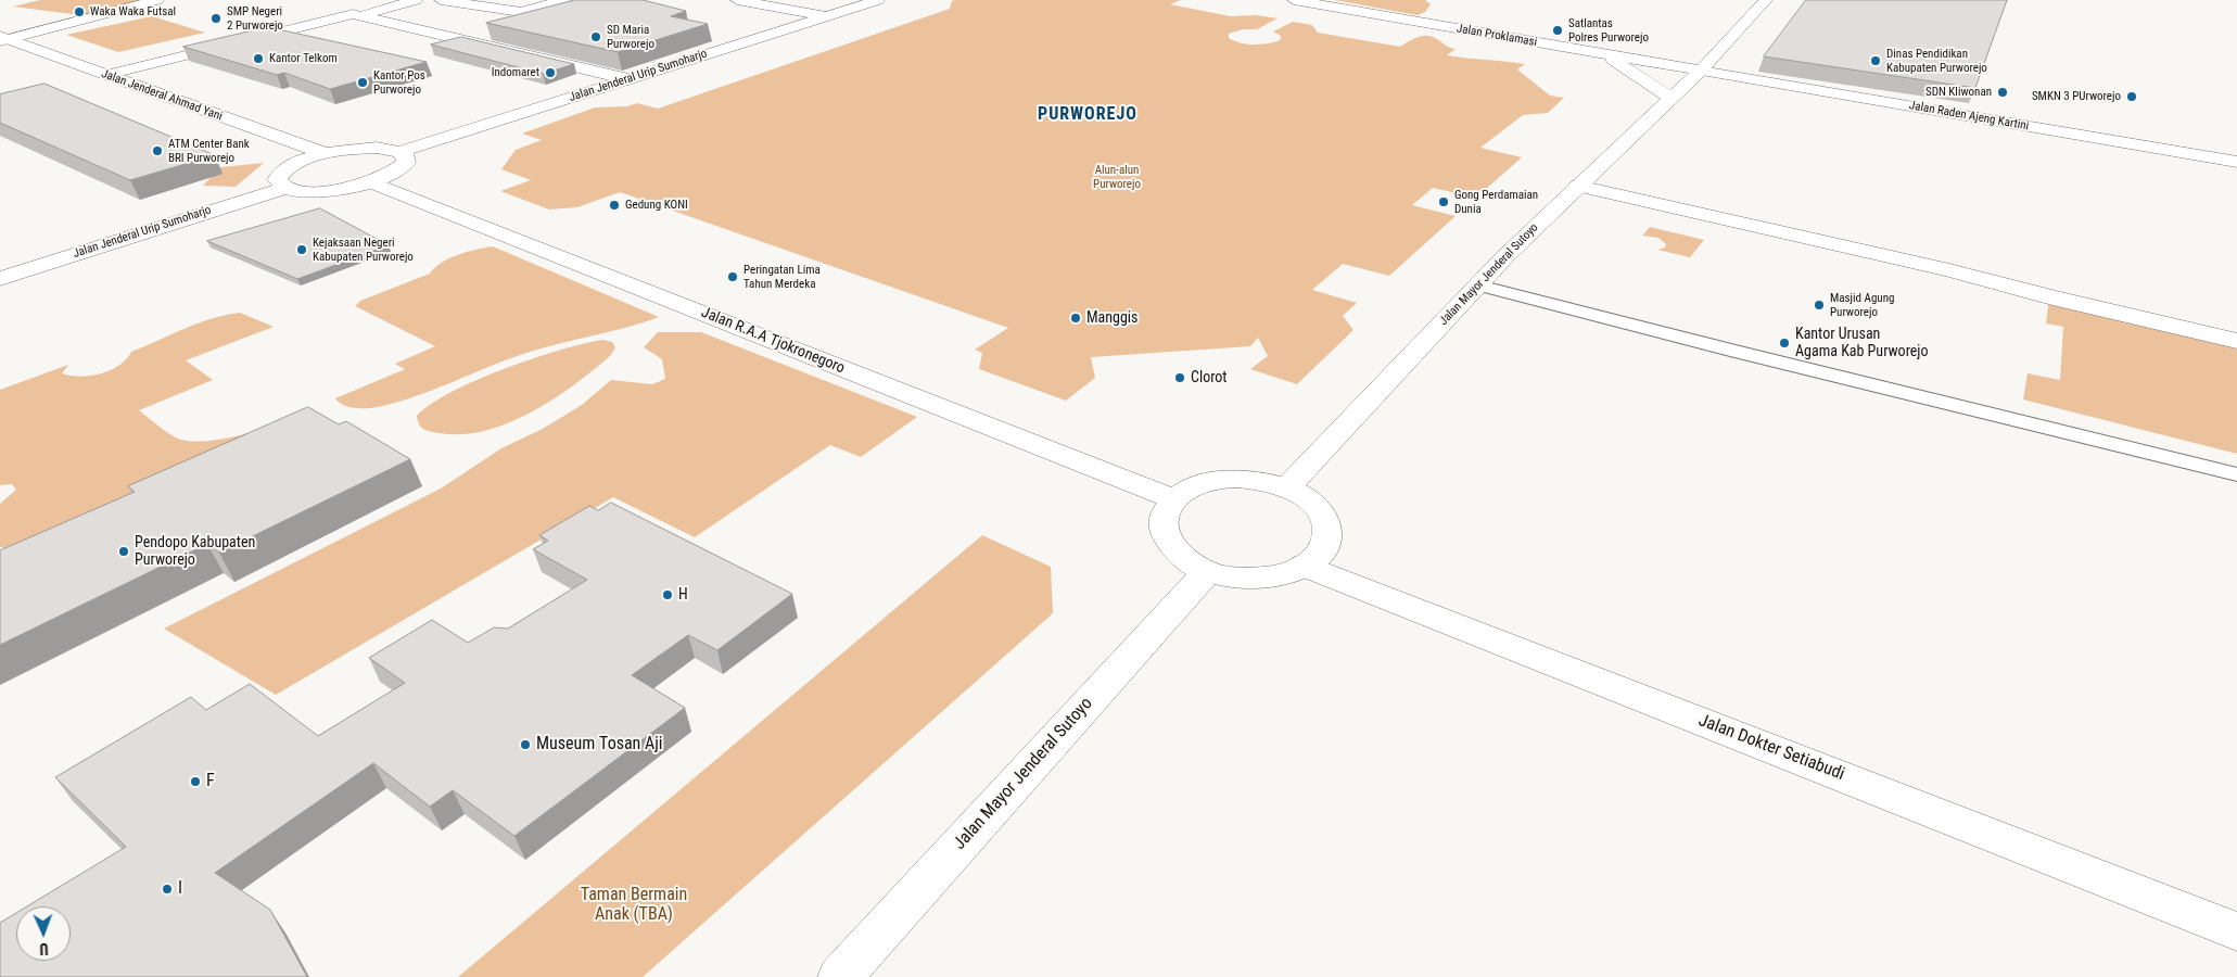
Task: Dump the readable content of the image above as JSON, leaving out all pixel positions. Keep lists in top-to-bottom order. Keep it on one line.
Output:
{"streets":{"main road":["Jalan Proklamasi","Jalan Jenderal Urip Sumoharjo","Jalan Jenderal Ahmad Yani","Jalan Raden Ajeng Kartini","Jalan Mayor Jenderal Sutoyo","Jalan R.A.A Tjokronegoro","Jalan Dokter Setiabudi"]},"crossings":[["Jalan Proklamasi","Jalan Raden Ajeng Kartini"],["Jalan Proklamasi","Jalan Mayor Jenderal Sutoyo"],["Jalan Raden Ajeng Kartini","Jalan Mayor Jenderal Sutoyo"],["Jalan Mayor Jenderal Sutoyo","Jalan R.A.A Tjokronegoro"],["Jalan Mayor Jenderal Sutoyo","Jalan Dokter Setiabudi"],["Jalan R.A.A Tjokronegoro","Jalan Dokter Setiabudi"]],"districts":["PURWOREJO"],"parks":["Alun-alun Purworejo","Taman Bermain Anak (TBA)"],"places":["Waka Waka Futsal","SMP Negeri 2 Purworejo","Satlantas Polres Purworejo","SD Maria Purworejo","Kantor Telkom","Dinas Pendidikan Kabupaten Purworejo","Indomaret","Kantor Pos Purworejo","SDN Kliwonan","SMKN 3 PUrworejo","ATM Center Bank BRI Purworejo","Gong Perdamaian Dunia","Gedung KONI","Kejaksaan Negeri Kabupaten Purworejo","Peringatan Lima Tahun Merdeka","Masjid Agung Purworejo","Manggis","Kantor Urusan Agama Kab Purworejo","Clorot","Pendopo Kabupaten Purworejo","H","Museum Tosan Aji","F","I"],"north":"bottom"}
